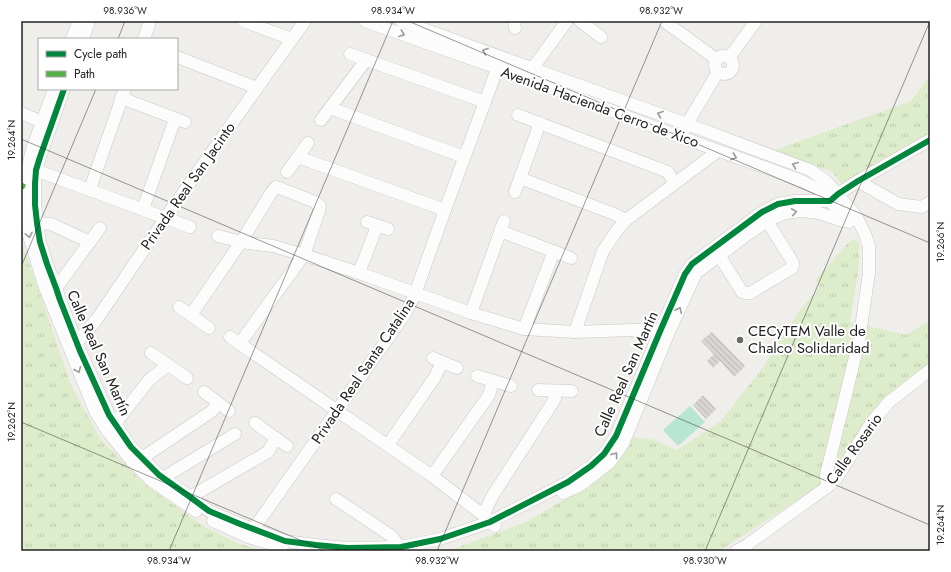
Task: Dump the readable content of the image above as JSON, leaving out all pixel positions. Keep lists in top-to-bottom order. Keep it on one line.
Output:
{"streets":{"street":["Avenida Hacienda Cerro de Xico","Privada Real San Jacinto","Calle Real San Martín","Privada Real Santa Catalina","Calle Rosario"]},"crossings":[["Avenida Hacienda Cerro de Xico","Calle Real San Martín"],["Avenida Hacienda Cerro de Xico","Privada Real Santa Catalina"],["Privada Real San Jacinto","Calle Real San Martín"],["Calle Real San Martín","Privada Real Santa Catalina"]],"places":["CECyTEM Valle de Chalco Solidaridad"],"legend":["Cycle path","Path"],"coordinates":["98.936°W","98.934°W","98.932°W","19.264°N","19.266°N","19.262°N","98.930°W"]}
